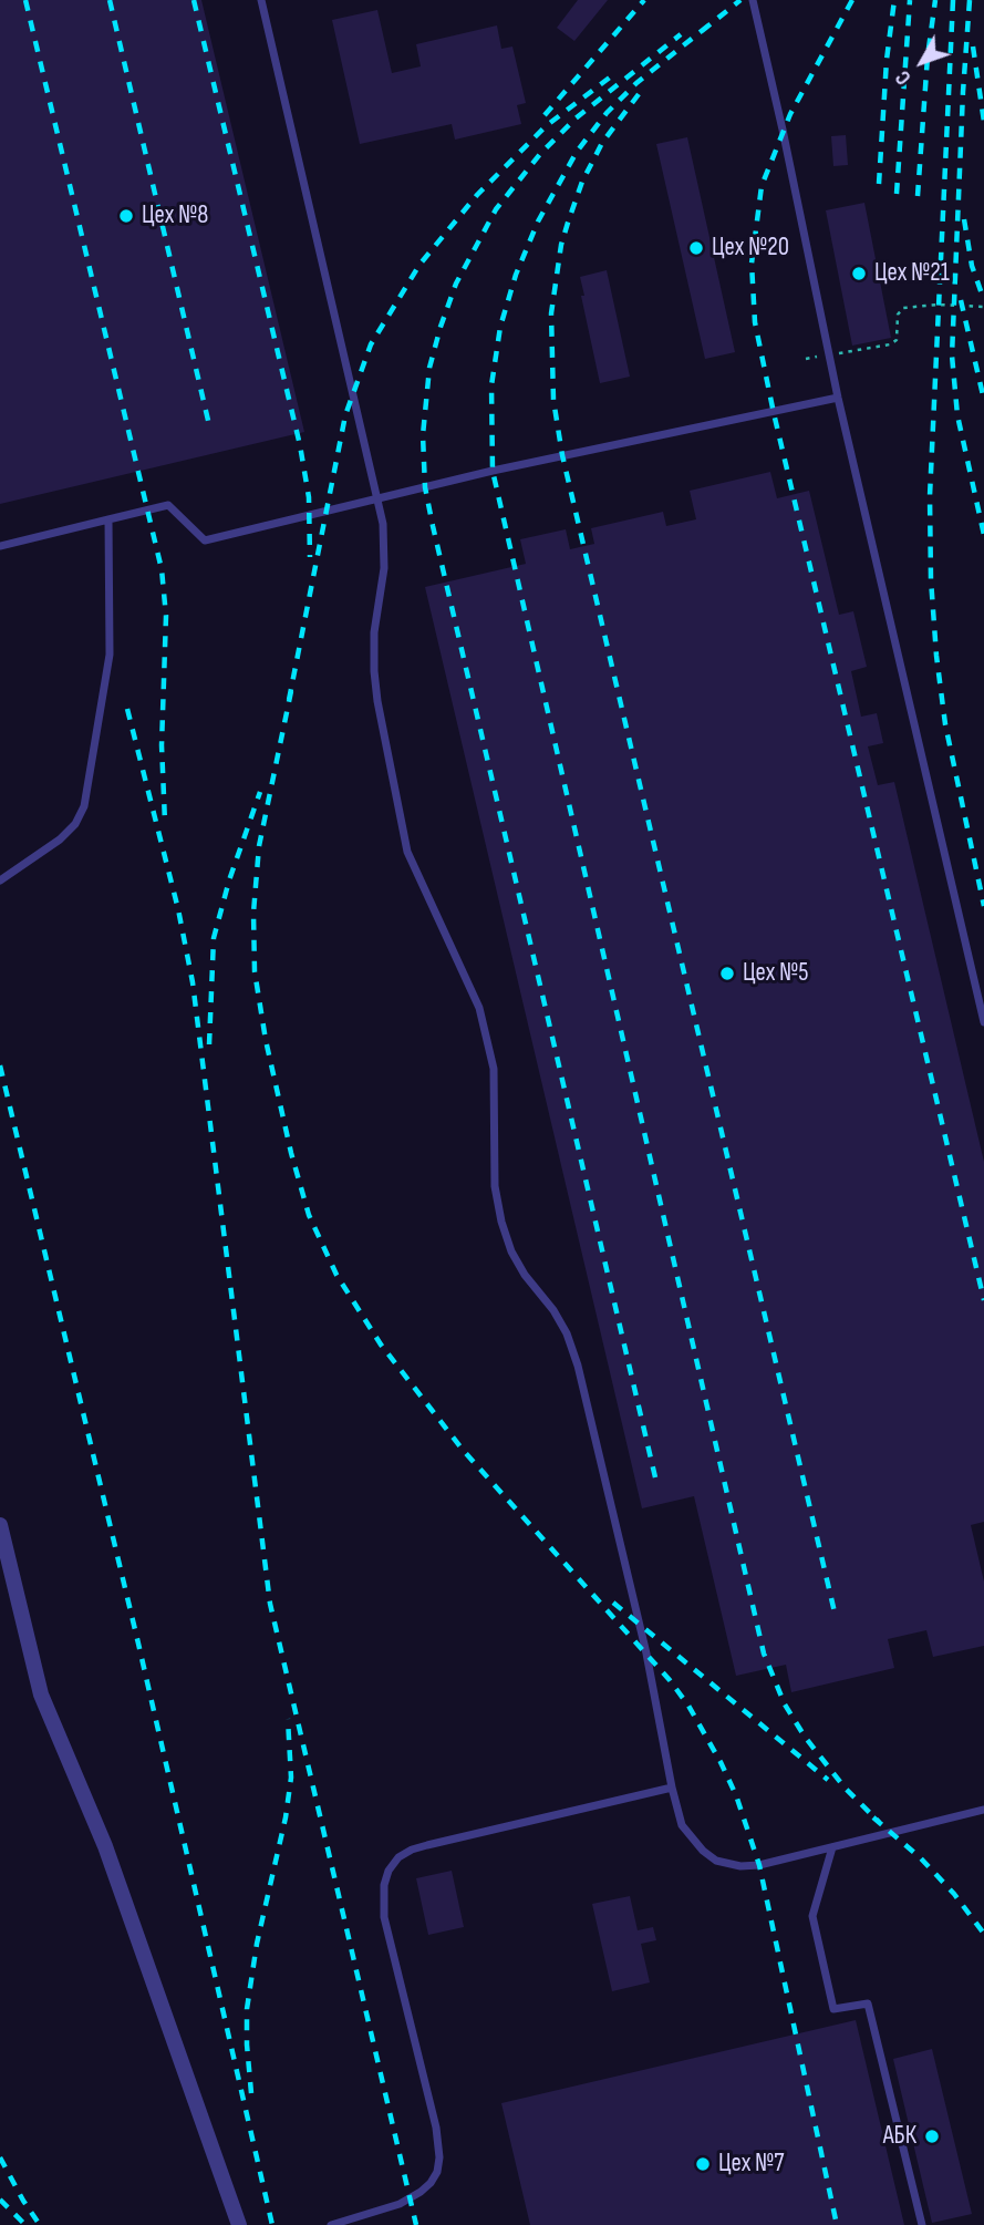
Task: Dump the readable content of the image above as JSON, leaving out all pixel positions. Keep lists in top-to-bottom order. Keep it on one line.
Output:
{"places":["Цех №8","Цех №20","Цех №21","Цех №5","АБК","Цех №7"],"north":"bottom left"}
